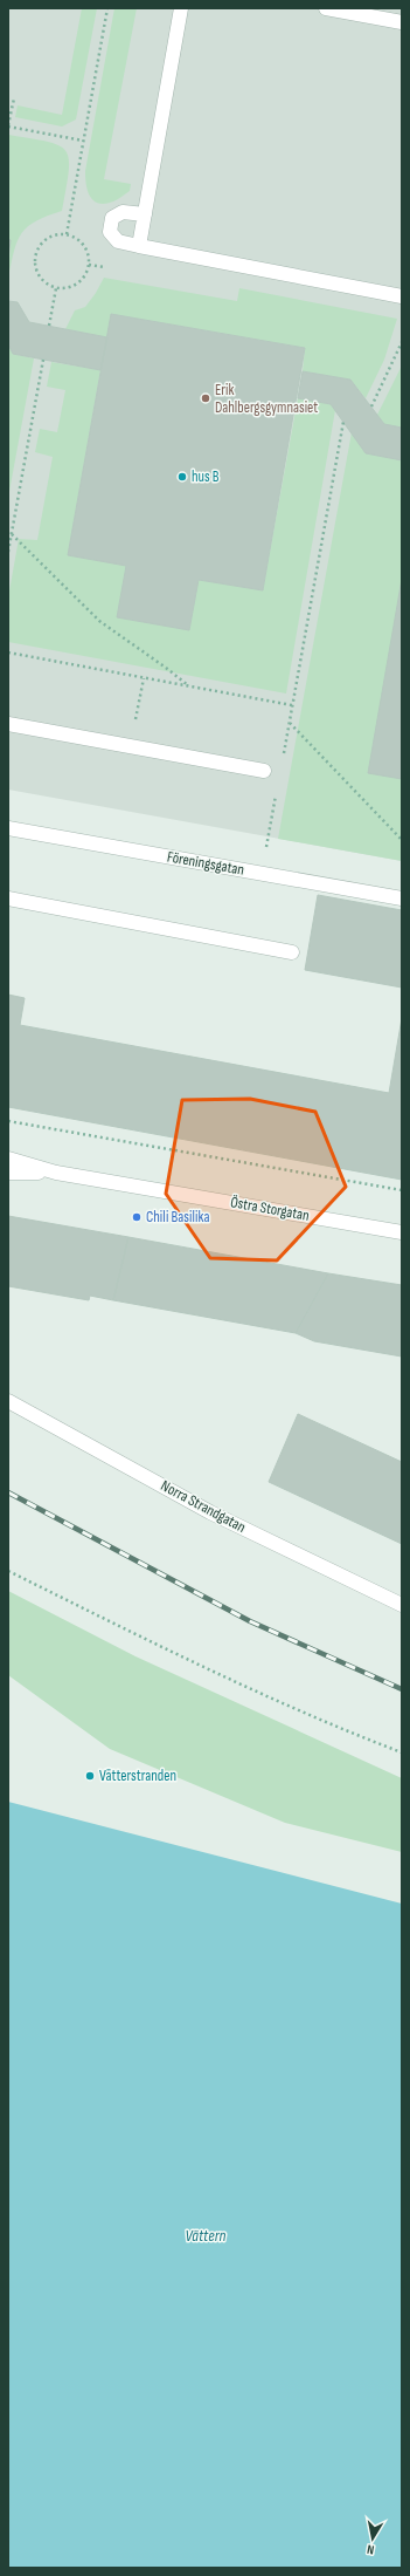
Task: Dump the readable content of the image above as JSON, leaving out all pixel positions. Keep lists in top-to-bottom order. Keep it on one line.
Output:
{"streets":{"street":["Föreningsgatan","Östra Storgatan","Norra Strandgatan"]},"water":["Vättern"],"places":["Erik Dahlbergsgymnasiet","hus B","Chili Basilika","Vätterstranden"],"north":"bottom"}
